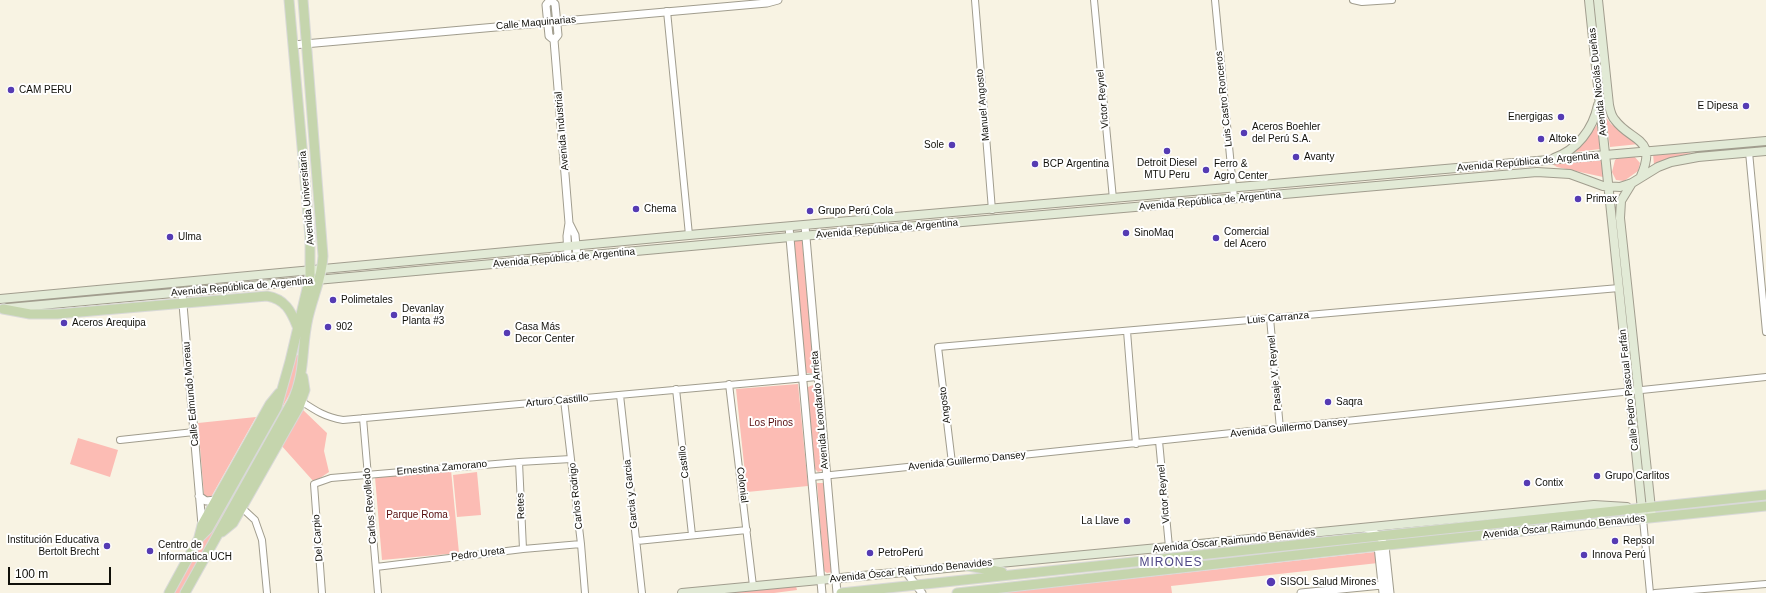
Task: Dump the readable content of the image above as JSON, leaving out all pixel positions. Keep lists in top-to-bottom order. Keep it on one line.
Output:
{"streets":{"main road":["Avenida Nicolás Dueñas","Avenida República de Argentina","Avenida Universitaria","Calle Pedro Pascual Farfán","Avenida Óscar Raimundo Benavides"],"street":["Calle Maquinarias","Victor Reynel","Luis Castro Ronceros","Manuel Angosto","Avenida Industrial","Luis Carranza","Pasaje V. Reynel","Calle Edmundo Moreau","Arturo Castillo","Angosto","Avenida Leondardo Arrieta","Avenida Guillermo Dansey","Castillo","Ernestina Zamorano","Colonial","Garcia y Garcia","Carlos Rodrigo","Carlos Revolledo","Retes","Del Carpio","Pedro Ureta"]},"crossings":[["Calle Maquinarias","Avenida Industrial"],["Calle Maquinarias","Avenida Universitaria"],["Avenida Nicolás Dueñas","Avenida República de Argentina"],["Avenida Nicolás Dueñas","Calle Pedro Pascual Farfán"],["Victor Reynel","Avenida República de Argentina"],["Victor Reynel","Avenida Guillermo Dansey"],["Victor Reynel","Avenida Óscar Raimundo Benavides"],["Luis Castro Ronceros","Avenida República de Argentina"],["Manuel Angosto","Avenida República de Argentina"],["Avenida Industrial","Avenida República de Argentina"],["Avenida República de Argentina","Avenida Universitaria"],["Avenida República de Argentina","Calle Pedro Pascual Farfán"],["Avenida República de Argentina","Calle Edmundo Moreau"],["Avenida República de Argentina","Avenida Leondardo Arrieta"],["Avenida Universitaria","Calle Edmundo Moreau"],["Avenida Universitaria","Arturo Castillo"],["Luis Carranza","Pasaje V. Reynel"],["Luis Carranza","Calle Pedro Pascual Farfán"],["Luis Carranza","Angosto"],["Pasaje V. Reynel","Avenida Guillermo Dansey"],["Calle Pedro Pascual Farfán","Avenida Guillermo Dansey"],["Calle Pedro Pascual Farfán","Avenida Óscar Raimundo Benavides"],["Arturo Castillo","Avenida Leondardo Arrieta"],["Arturo Castillo","Castillo"],["Arturo Castillo","Colonial"],["Arturo Castillo","Garcia y Garcia"],["Arturo Castillo","Carlos Rodrigo"],["Arturo Castillo","Carlos Revolledo"],["Angosto","Avenida Guillermo Dansey"],["Avenida Leondardo Arrieta","Avenida Guillermo Dansey"],["Avenida Leondardo Arrieta","Avenida Óscar Raimundo Benavides"],["Ernestina Zamorano","Carlos Rodrigo"],["Ernestina Zamorano","Carlos Revolledo"],["Ernestina Zamorano","Retes"],["Ernestina Zamorano","Del Carpio"],["Colonial","Avenida Óscar Raimundo Benavides"],["Carlos Rodrigo","Pedro Ureta"],["Carlos Revolledo","Pedro Ureta"],["Retes","Pedro Ureta"]],"districts":["MIRONES"],"parks":["Los Pinos","Parque Roma"],"places":["CAM PERU","E Dipesa","Energigas","Aceros Boehler del Perú S.A.","Altoke","Sole","Detroit Diesel MTU Peru","Avanty","BCP Argentina","Ferro & Agro Center","Primax","Chema","Grupo Perú Cola","SinoMaq","Ulma","Comercial del Acero","Polimetales","Devanlay Planta #3","Aceros Arequipa","902","Casa Más Decor Center","Saqra","Grupo Carlitos","Contix","La Llave","Repsol","Institución Educativa Bertolt Brecht","Centro de Informatica UCH","PetroPerú","Innova Perú","SISOL Salud Mirones"],"scale_bar":"100 m"}
